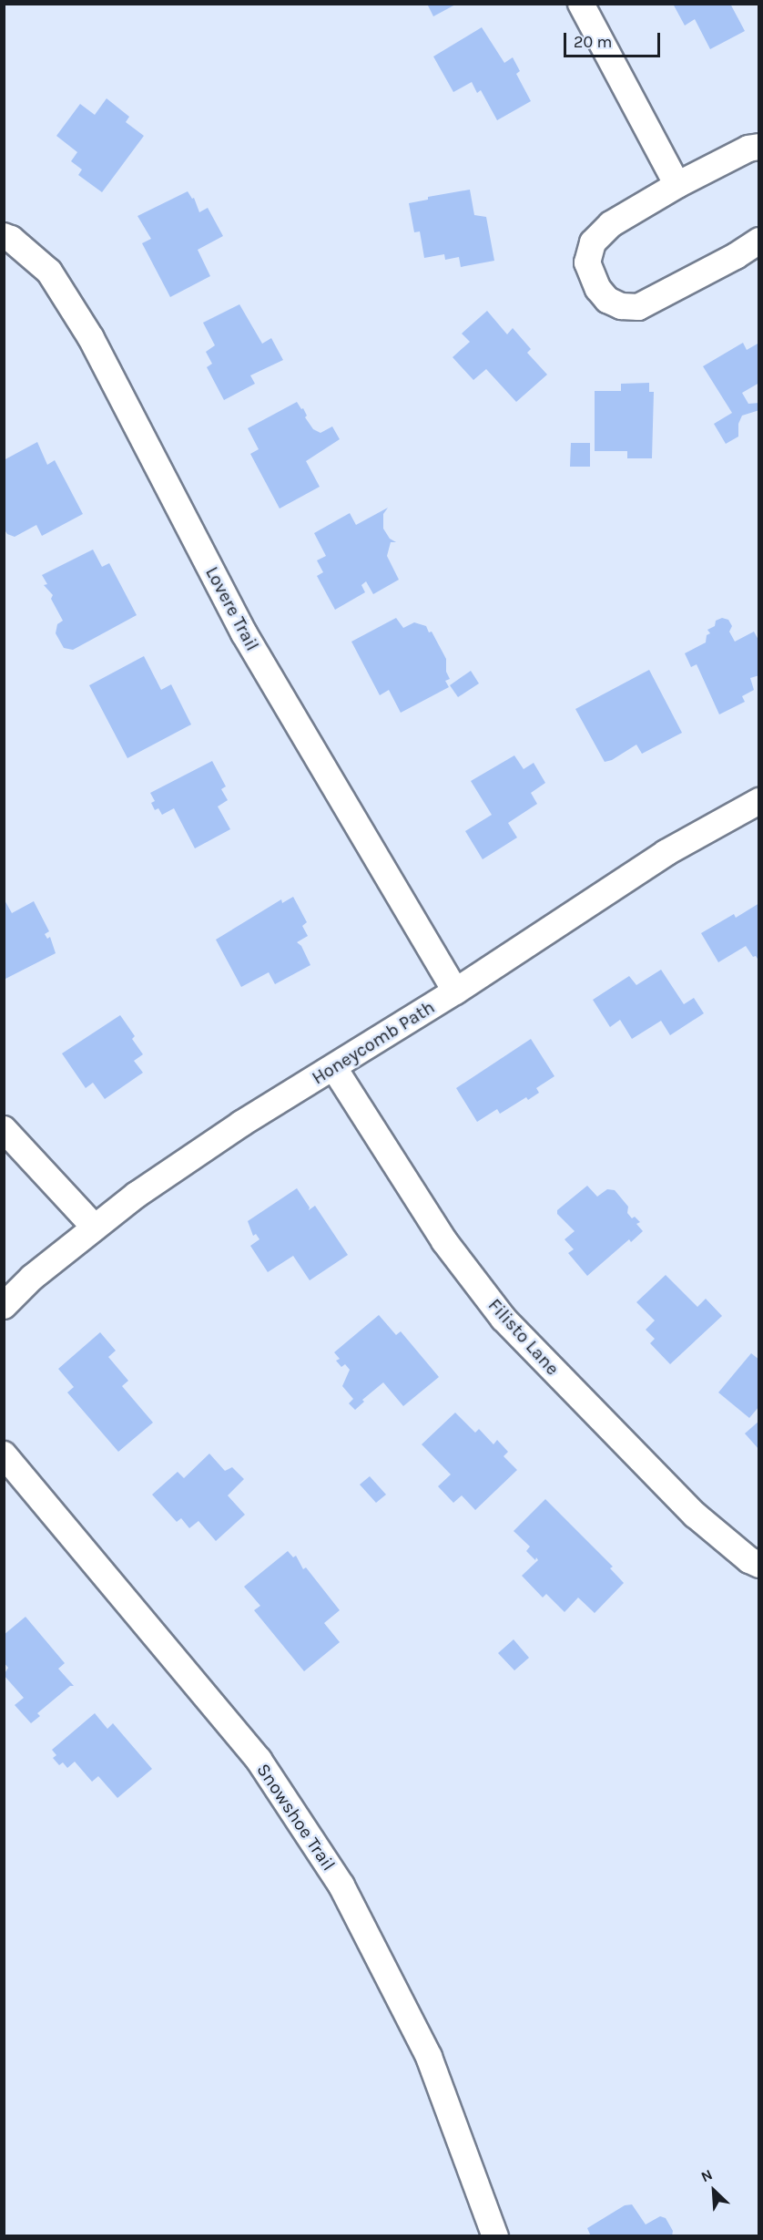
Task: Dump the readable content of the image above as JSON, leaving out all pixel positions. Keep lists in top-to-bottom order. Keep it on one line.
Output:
{"streets":{"street":["Lovere Trail","Honeycomb Path","Filisto Lane","Snowshoe Trail"]},"crossings":[["Lovere Trail","Honeycomb Path"],["Honeycomb Path","Filisto Lane"]],"scale_bar":"20 m","north":"top left"}
